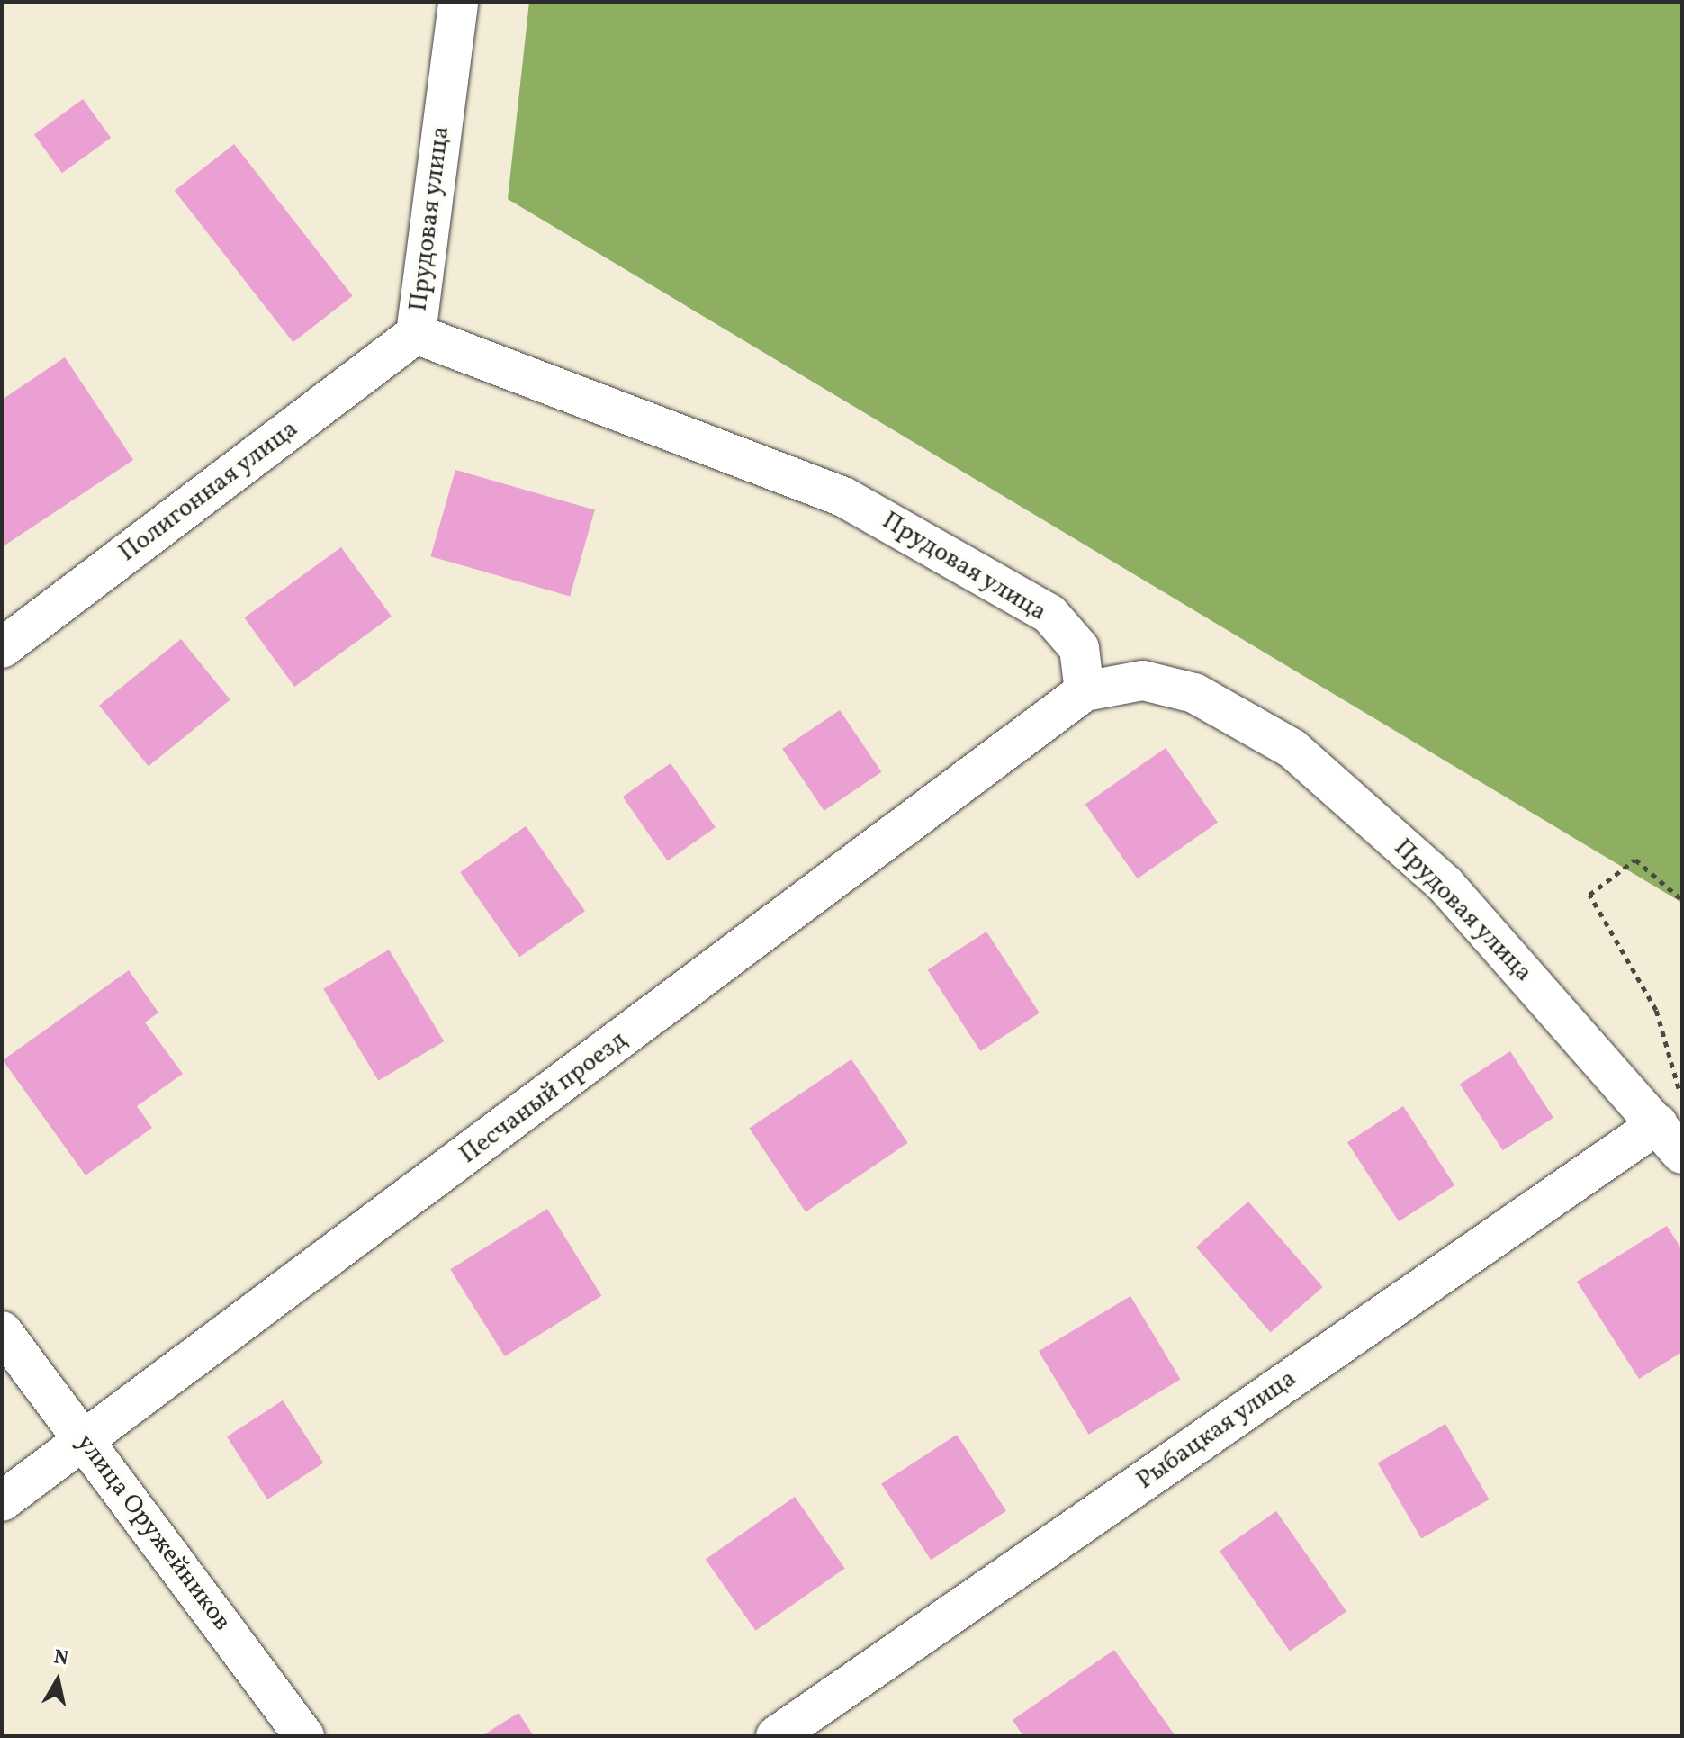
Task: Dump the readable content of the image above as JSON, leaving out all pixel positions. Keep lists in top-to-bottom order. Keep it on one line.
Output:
{"streets":{"street":["Прудовая улица","Полигонная улица","Песчаный проезд","Рыбацкая улица","улица Оружейников"]},"crossings":[["Прудовая улица","Полигонная улица"],["Прудовая улица","Песчаный проезд"],["Прудовая улица","Рыбацкая улица"],["Песчаный проезд","улица Оружейников"]],"north":"top"}
